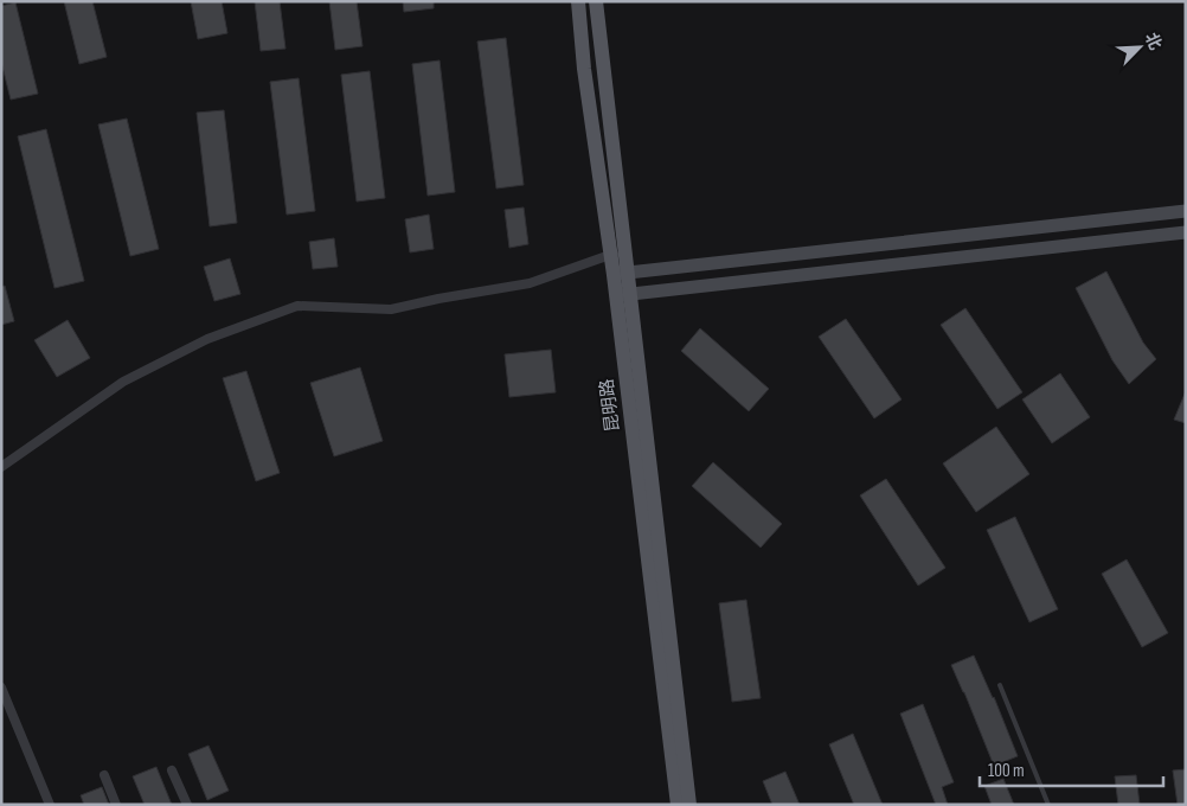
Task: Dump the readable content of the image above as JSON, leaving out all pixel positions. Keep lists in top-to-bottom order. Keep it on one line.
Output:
{"streets":{"main road":["昆明路"]},"scale_bar":"100 m","north":"top right"}
